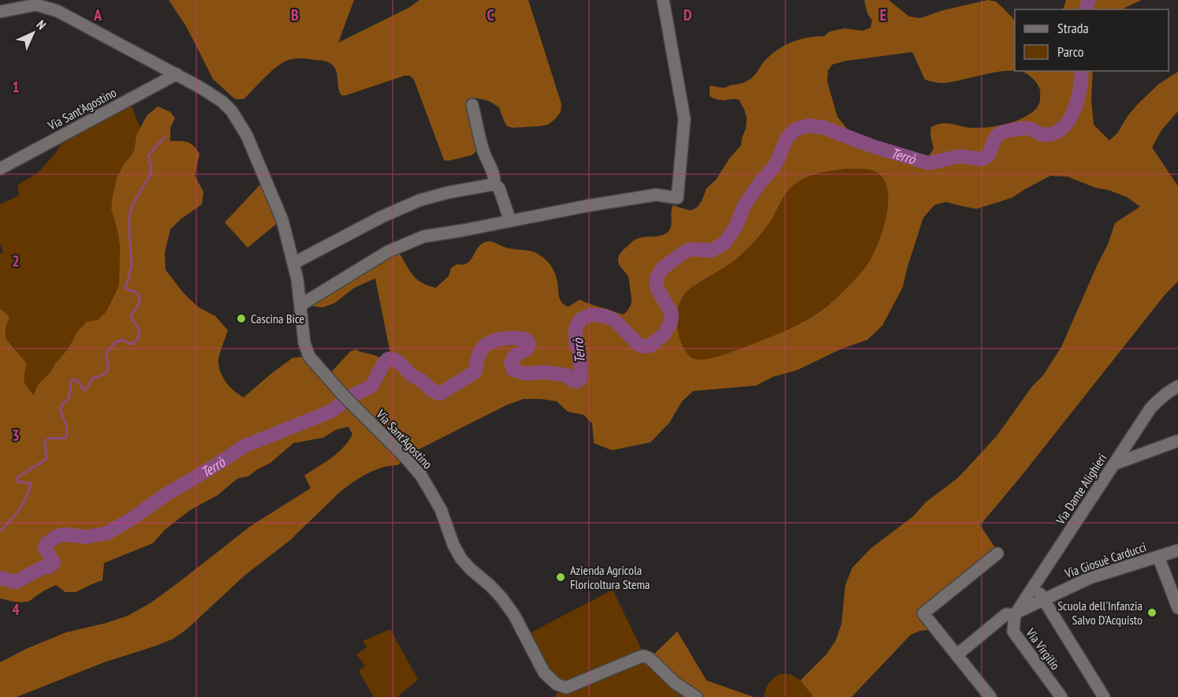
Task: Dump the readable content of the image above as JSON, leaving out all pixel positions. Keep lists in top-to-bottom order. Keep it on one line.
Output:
{"streets":{"street":["Via Sant'Agostino","Via Dante Alighieri","Via Giosuè Carducci","Via Virgilio"]},"crossings":[["Via Dante Alighieri","Via Giosuè Carducci"],["Via Dante Alighieri","Via Virgilio"],["Via Giosuè Carducci","Via Virgilio"]],"water":["Terrò"],"places":["Cascina Bice","Azienda Agricola Floricoltura Stema","Scuola dell'Infanzia Salvo D'Acquisto"],"legend":["Strada","Parco"],"north":"top right","grid":{"columns":["A","B","C","D","E"],"rows":["1","2","3","4"]}}
